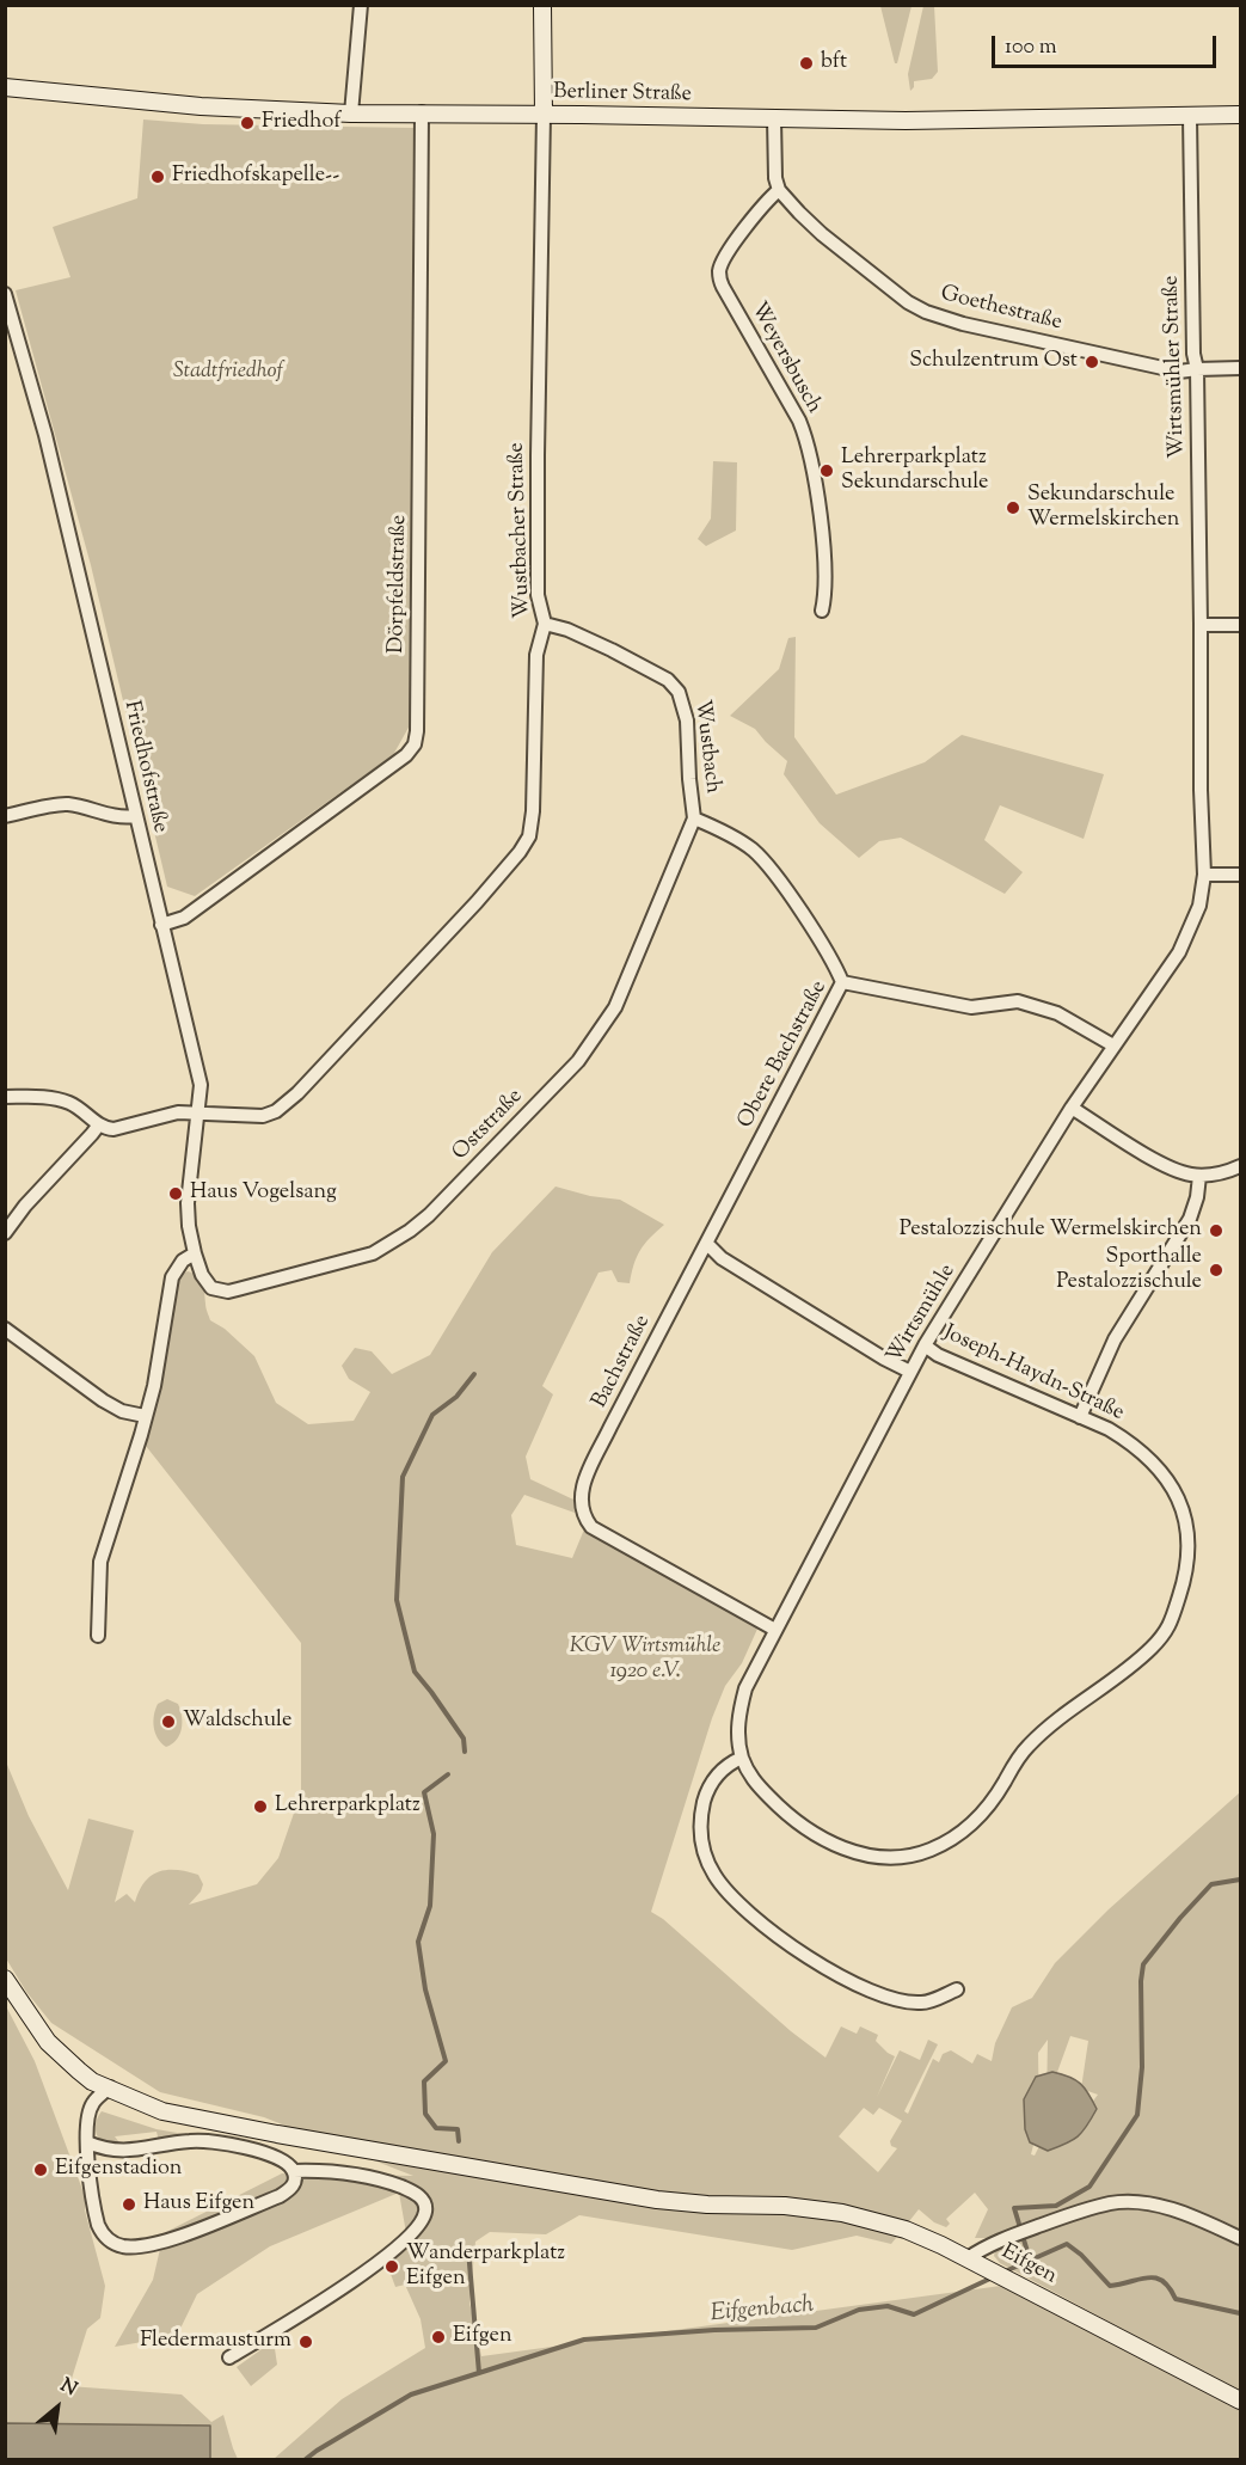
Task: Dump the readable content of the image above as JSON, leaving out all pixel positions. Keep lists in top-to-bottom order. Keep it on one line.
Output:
{"streets":{"main road":["Berliner Straße","Eifgen"],"street":["Goethestraße","Weyersbusch","Wirtsmühler Straße","Wustbacher Straße","Dörpfeldstraße","Wustbach","Friedhofstraße","Obere Bachstraße","Oststraße","Wirtsmühle","Bachstraße","Joseph-Haydn-Straße"]},"crossings":[["Berliner Straße","Wirtsmühler Straße"],["Berliner Straße","Wustbacher Straße"],["Berliner Straße","Dörpfeldstraße"],["Goethestraße","Weyersbusch"],["Goethestraße","Wirtsmühler Straße"],["Wirtsmühler Straße","Wirtsmühle"],["Wustbacher Straße","Wustbach"],["Wustbacher Straße","Friedhofstraße"],["Dörpfeldstraße","Friedhofstraße"],["Wustbach","Obere Bachstraße"],["Wustbach","Oststraße"],["Friedhofstraße","Oststraße"],["Obere Bachstraße","Wirtsmühle"],["Obere Bachstraße","Bachstraße"],["Wirtsmühle","Bachstraße"],["Wirtsmühle","Joseph-Haydn-Straße"]],"water":["Eifgenbach"],"parks":["Stadtfriedhof","KGV Wirtsmühle 1920 e.V."],"places":["bft","Friedhof","Friedhofskapelle--","Schulzentrum Ost","Lehrerparkplatz Sekundarschule","Sekundarschule Wermelskirchen","Haus Vogelsang","Pestalozzischule Wermelskirchen","Sporthalle Pestalozzischule","Waldschule","Lehrerparkplatz","Eifgenstadion","Haus Eifgen","Wanderparkplatz Eifgen","Eifgen","Fledermausturm"],"scale_bar":"100 m","north":"top right"}
